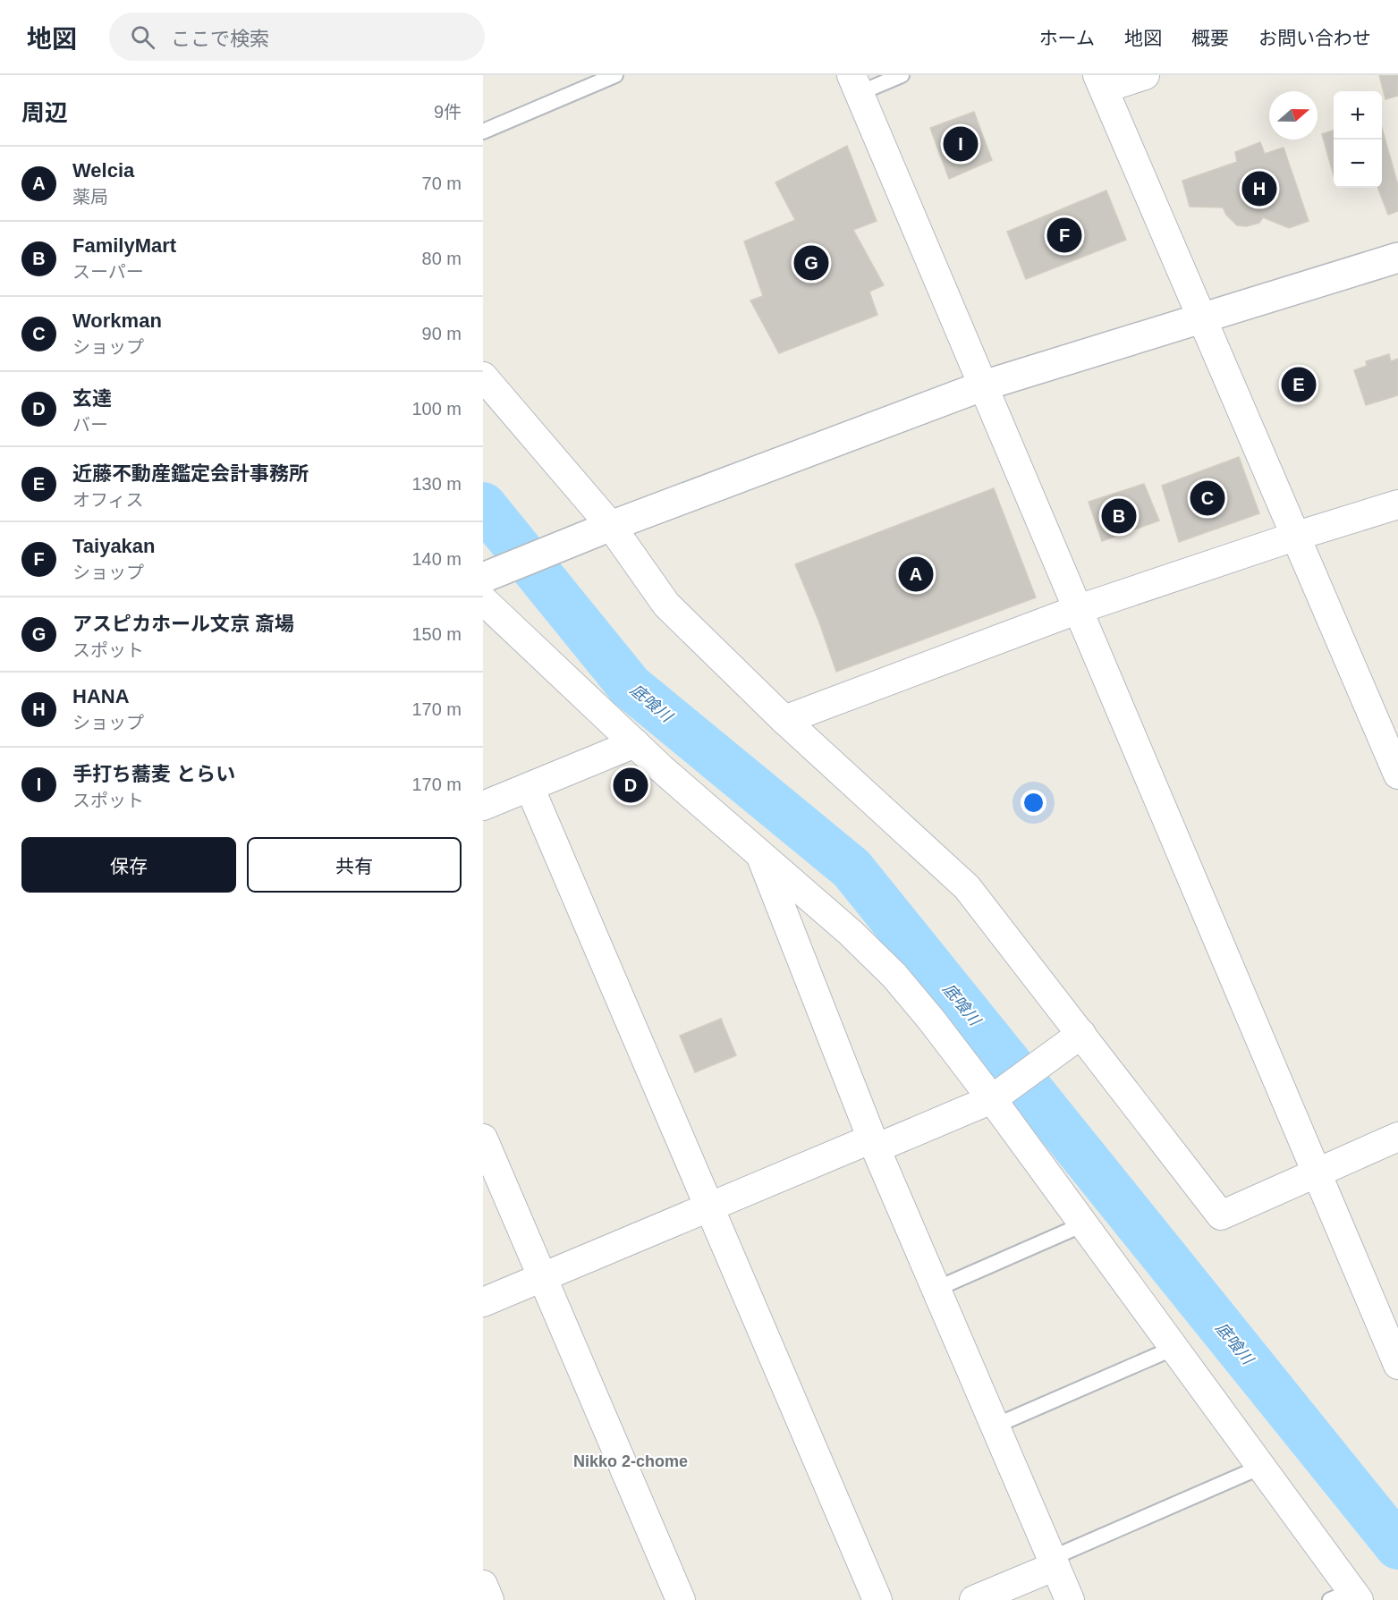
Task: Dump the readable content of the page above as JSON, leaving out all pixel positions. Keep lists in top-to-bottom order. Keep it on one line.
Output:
{"districts":["Nikko 2-chome"],"water":["底喰川"],"north":"right","page":{"header":"地図","search":"ここで検索","nav":["ホーム","地図","概要","お問い合わせ"],"heading":["周辺","9件"],"map_buttons":["+","−"],"pins":["I","H","F","G","E","C","B","A","D"],"list":[{"mark":"A","name":"Welcia","note":"薬局","value":"70 m"},{"mark":"B","name":"FamilyMart","note":"スーパー","value":"80 m"},{"mark":"C","name":"Workman","note":"ショップ","value":"90 m"},{"mark":"D","name":"玄達","note":"バー","value":"100 m"},{"mark":"E","name":"近藤不動産鑑定会計事務所","note":"オフィス","value":"130 m"},{"mark":"F","name":"Taiyakan","note":"ショップ","value":"140 m"},{"mark":"G","name":"アスピカホール文京 斎場","note":"スポット","value":"150 m"},{"mark":"H","name":"HANA","note":"ショップ","value":"170 m"},{"mark":"I","name":"手打ち蕎麦 とらい","note":"スポット","value":"170 m"}],"buttons":["保存","共有"]}}
